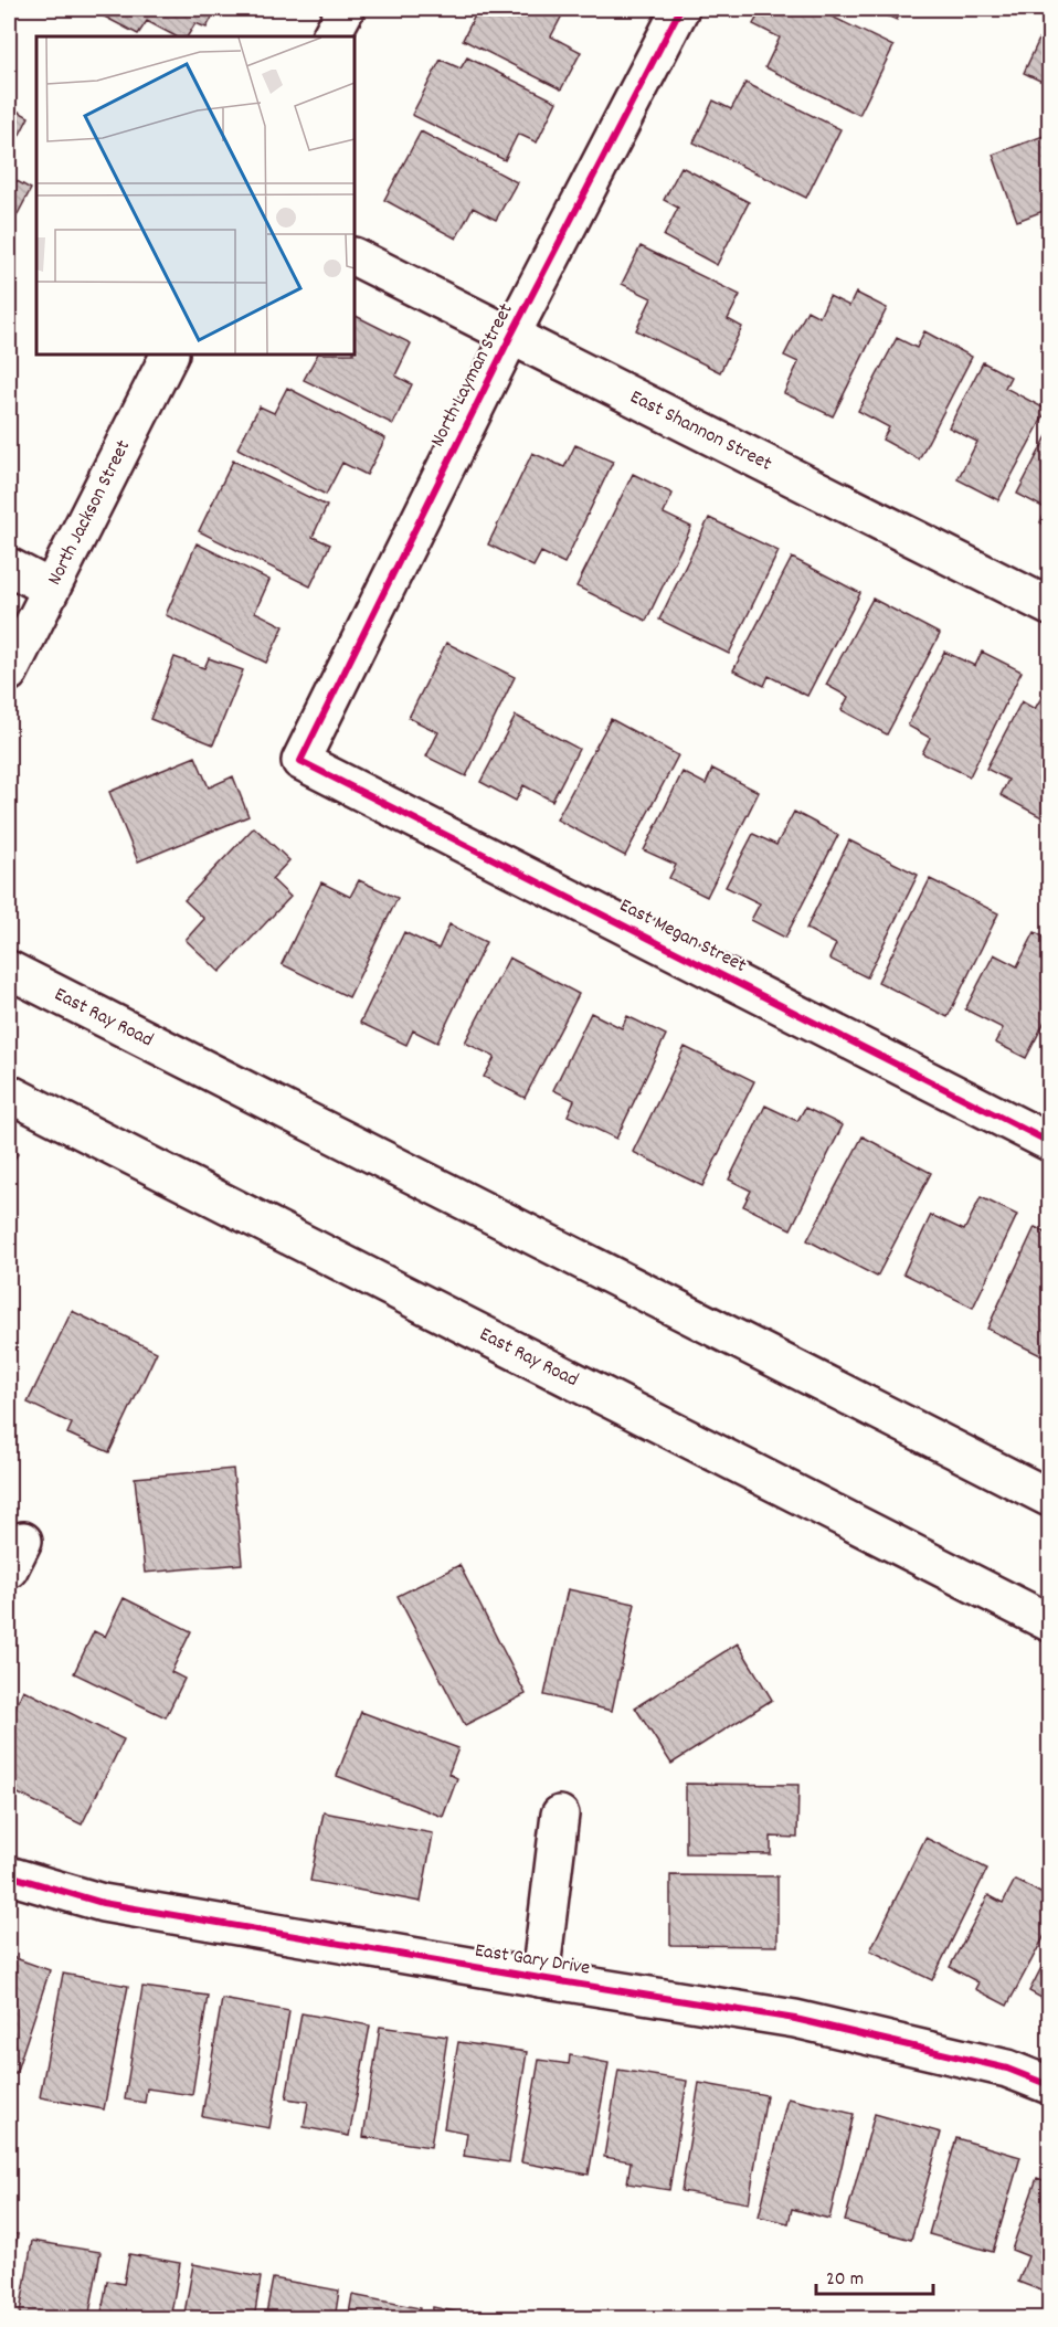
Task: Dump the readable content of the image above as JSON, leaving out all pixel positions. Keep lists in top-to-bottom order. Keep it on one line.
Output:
{"streets":{"street":["North Layman Street","East Shannon Street","North Jackson Street","East Megan Street","East Ray Road","East Gary Drive"]},"crossings":[["North Layman Street","East Shannon Street"],["North Layman Street","East Megan Street"]],"scale_bar":"20 m"}
